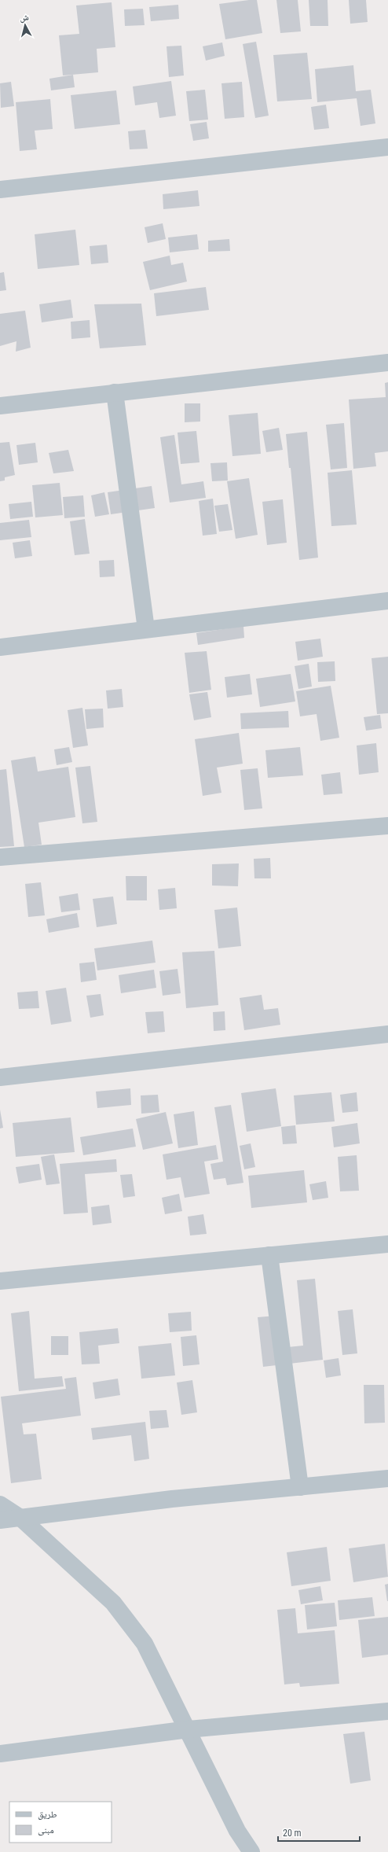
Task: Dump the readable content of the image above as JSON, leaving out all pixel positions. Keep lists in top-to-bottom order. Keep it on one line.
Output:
{"legend":["طريق","مبنى"],"scale_bar":"20 m","north":"top"}
